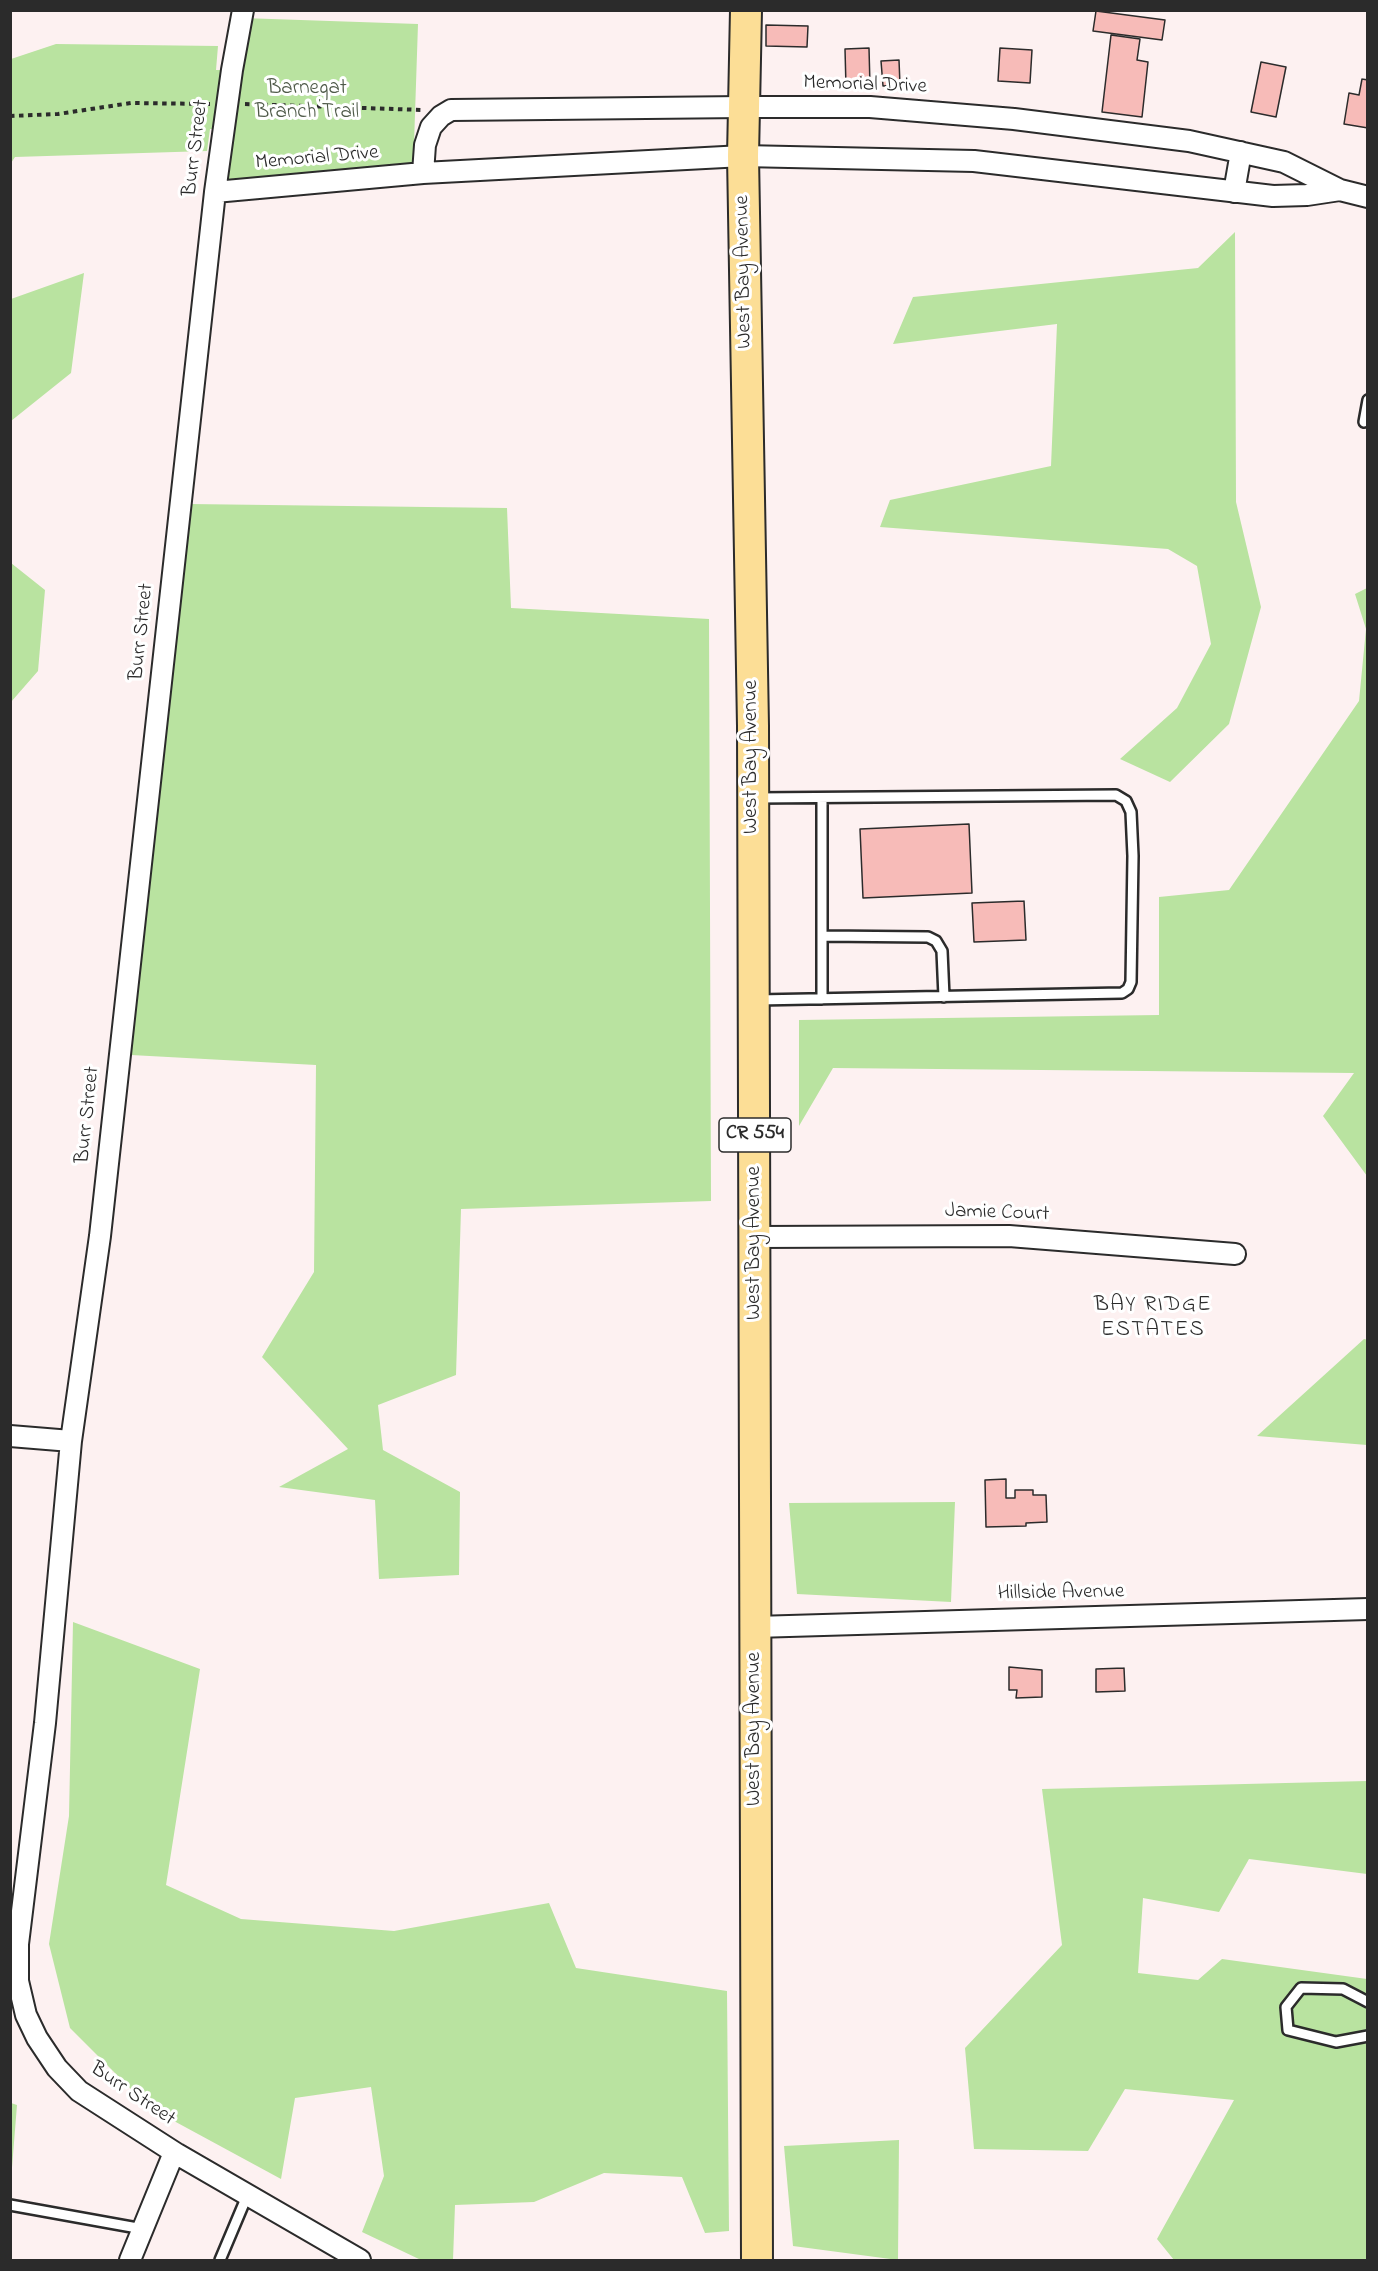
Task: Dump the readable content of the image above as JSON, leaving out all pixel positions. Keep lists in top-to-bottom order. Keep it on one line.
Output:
{"streets":{"main road":["West Bay Avenue","CR 554"],"street":["Memorial Drive","Burr Street","Jamie Court","Hillside Avenue"]},"crossings":[["Memorial Drive","Burr Street"],["Memorial Drive","West Bay Avenue"],["West Bay Avenue","Jamie Court"],["West Bay Avenue","Hillside Avenue"]],"districts":["BAY RIDGE ESTATES"],"parks":["Barnegat Branch Trail"]}
